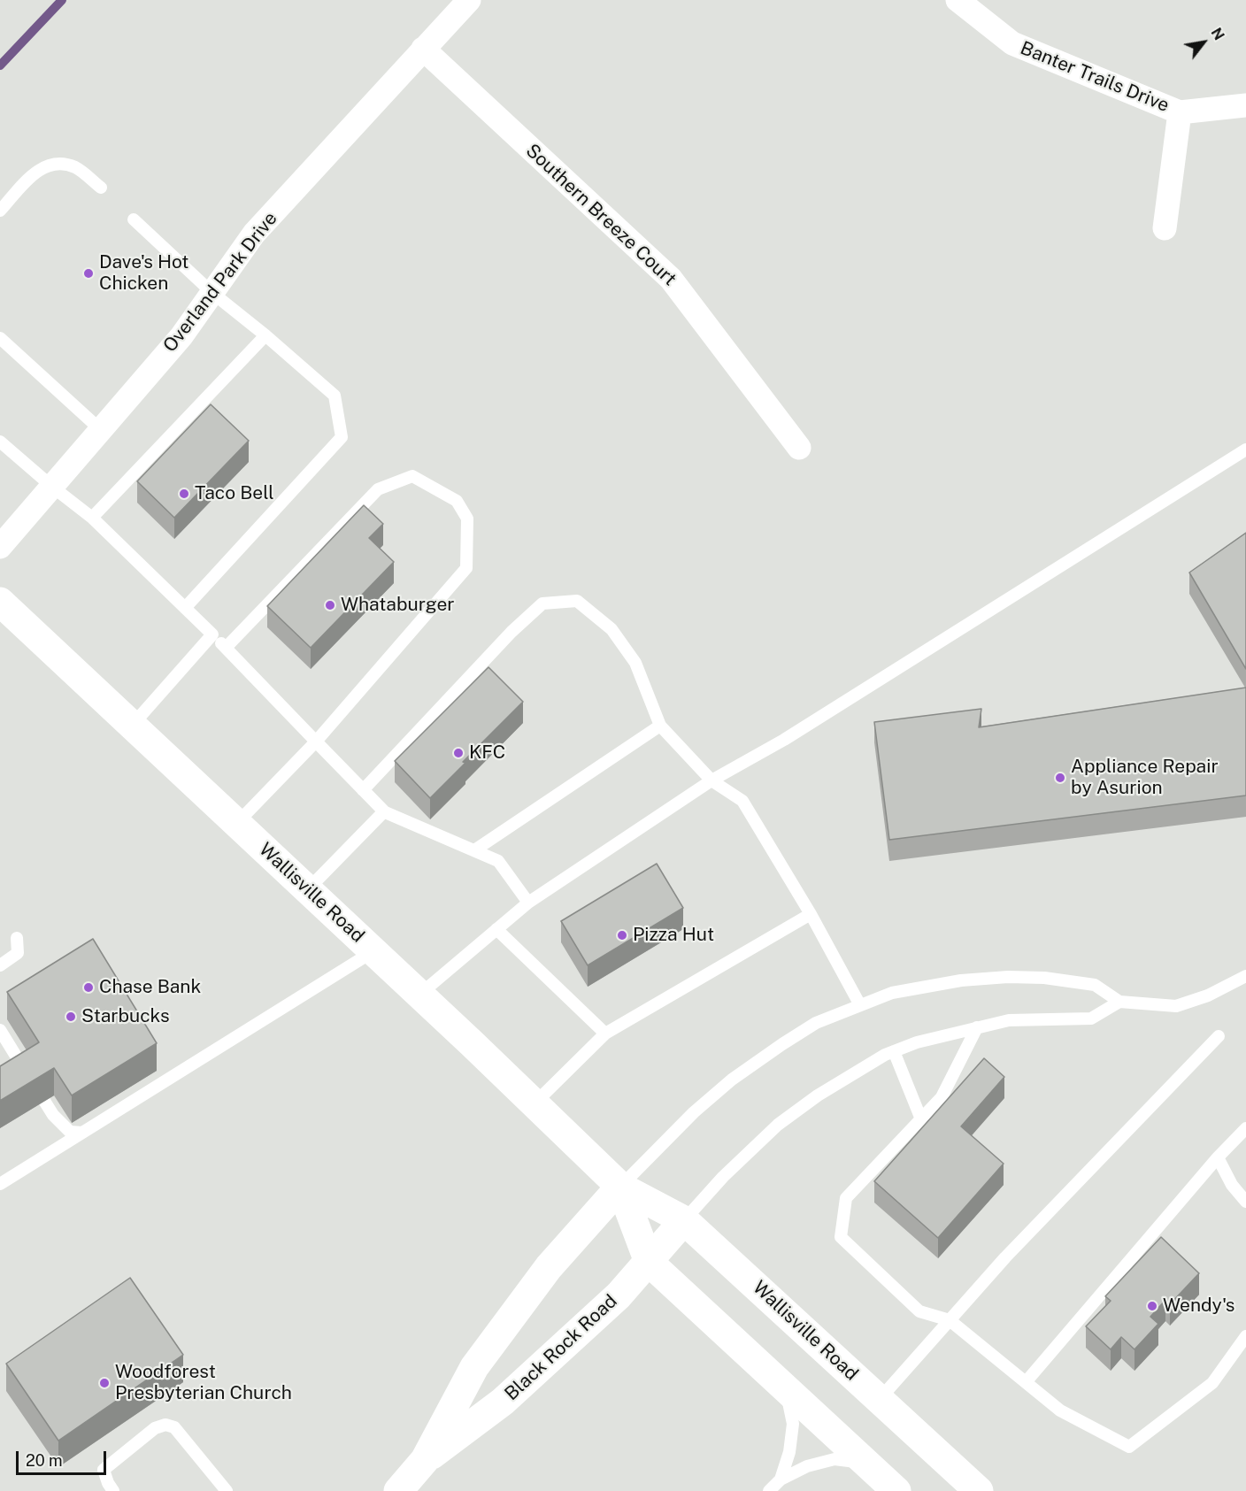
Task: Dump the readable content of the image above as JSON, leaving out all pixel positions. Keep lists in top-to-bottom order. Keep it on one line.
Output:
{"streets":{"main road":["Wallisville Road","Black Rock Road"],"street":["Banter Trails Drive","Southern Breeze Court","Overland Park Drive"]},"crossings":[["Southern Breeze Court","Overland Park Drive"],["Wallisville Road","Black Rock Road"]],"places":["Dave's Hot Chicken","Taco Bell","Whataburger","KFC","Appliance Repair by Asurion","Pizza Hut","Chase Bank","Starbucks","Wendy's","Woodforest Presbyterian Church"],"scale_bar":"20 m","north":"top right"}
